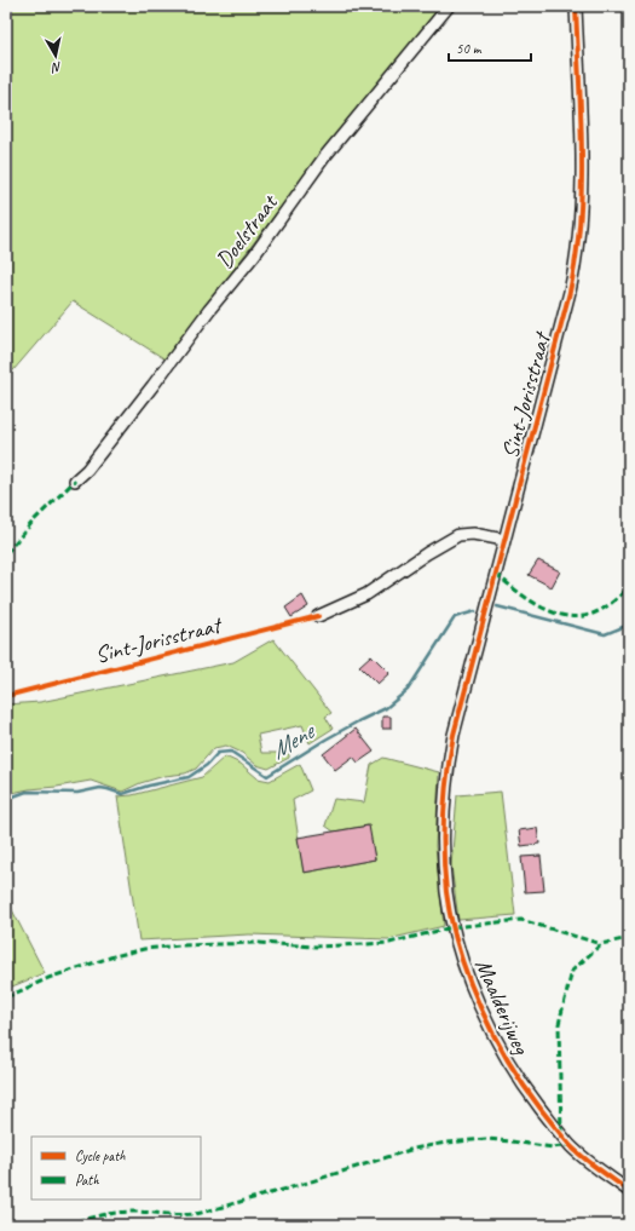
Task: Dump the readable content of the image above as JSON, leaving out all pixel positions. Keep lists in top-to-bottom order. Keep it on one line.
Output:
{"streets":{"street":["Doelstraat","Sint-Jorisstraat","Maalderijweg"]},"crossings":[["Sint-Jorisstraat","Maalderijweg"]],"water":["Mene"],"legend":["Cycle path","Path"],"scale_bar":"50 m","north":"bottom"}
